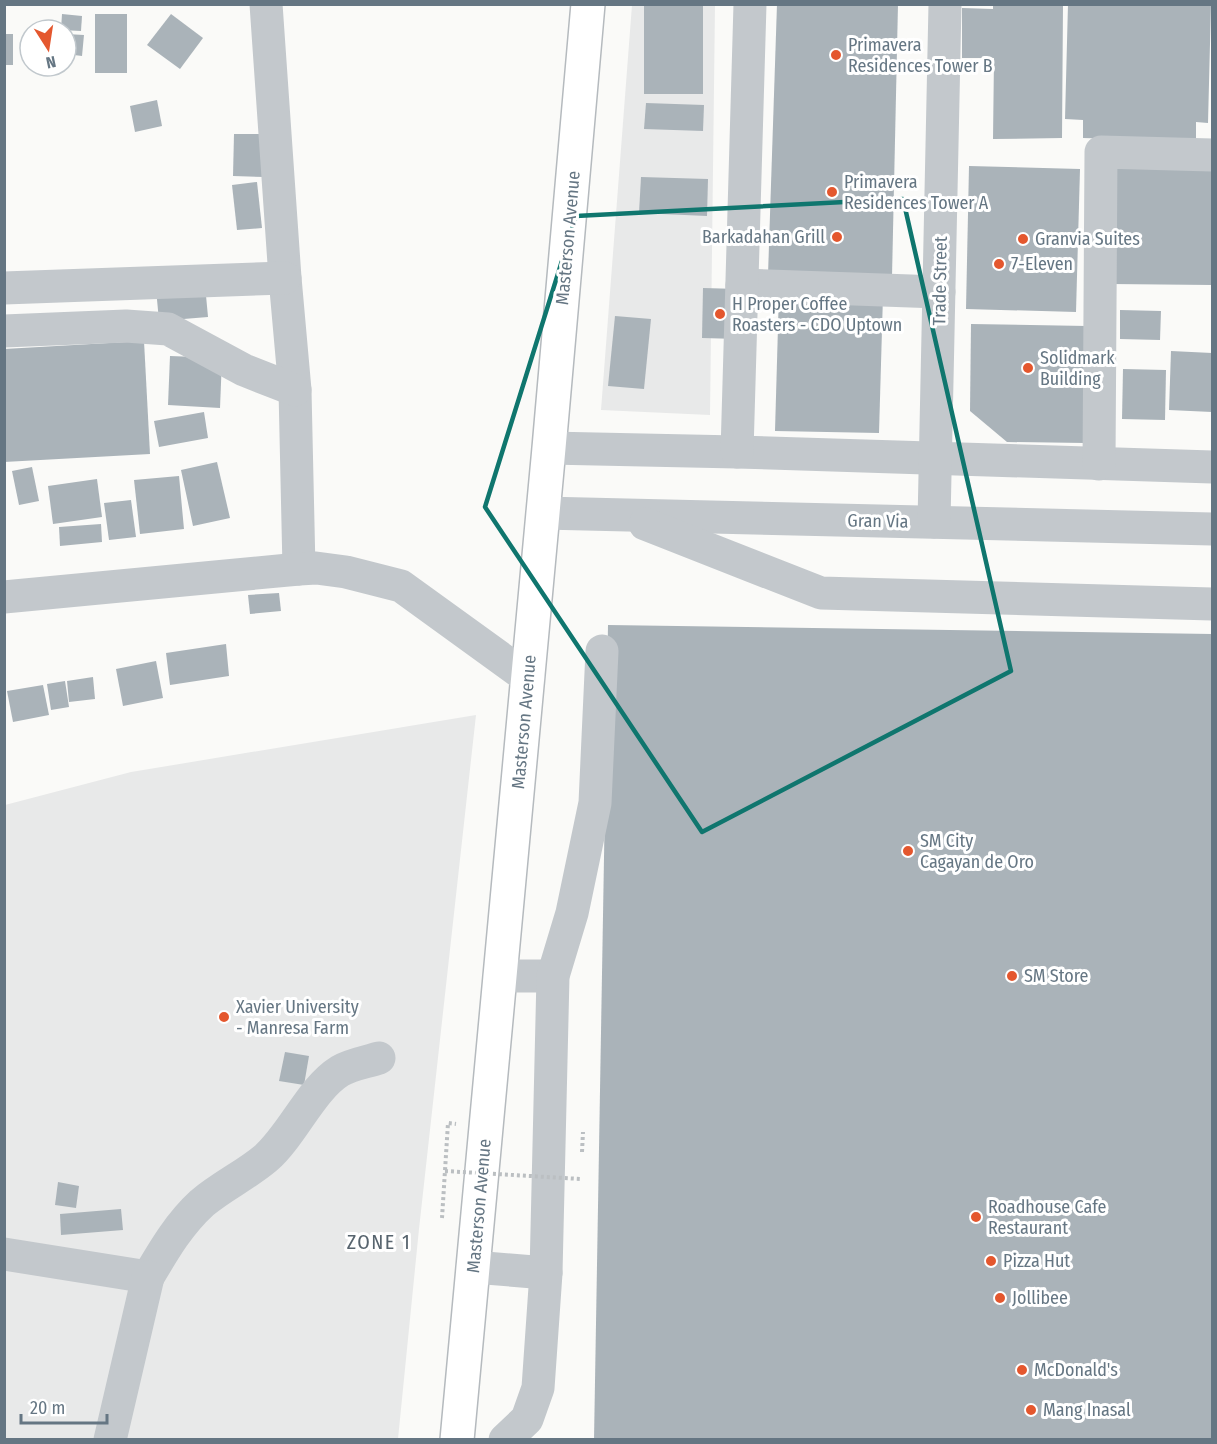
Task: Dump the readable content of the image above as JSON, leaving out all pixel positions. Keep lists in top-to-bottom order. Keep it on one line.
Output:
{"streets":{"main road":["Masterson Avenue"],"street":["Trade Street","Gran Via"]},"crossings":[["Masterson Avenue","Gran Via"],["Trade Street","Gran Via"]],"districts":["ZONE 1"],"places":["Primavera Residences Tower B","Primavera Residences Tower A","Barkadahan Grill","Granvia Suites","7-Eleven","H Proper Coffee Roasters - CDO Uptown","Solidmark Building","SM City Cagayan de Oro","SM Store","Xavier University - Manresa Farm","Roadhouse Cafe Restaurant","Pizza Hut","Jollibee","McDonald's","Mang Inasal"],"scale_bar":"20 m","north":"bottom"}
